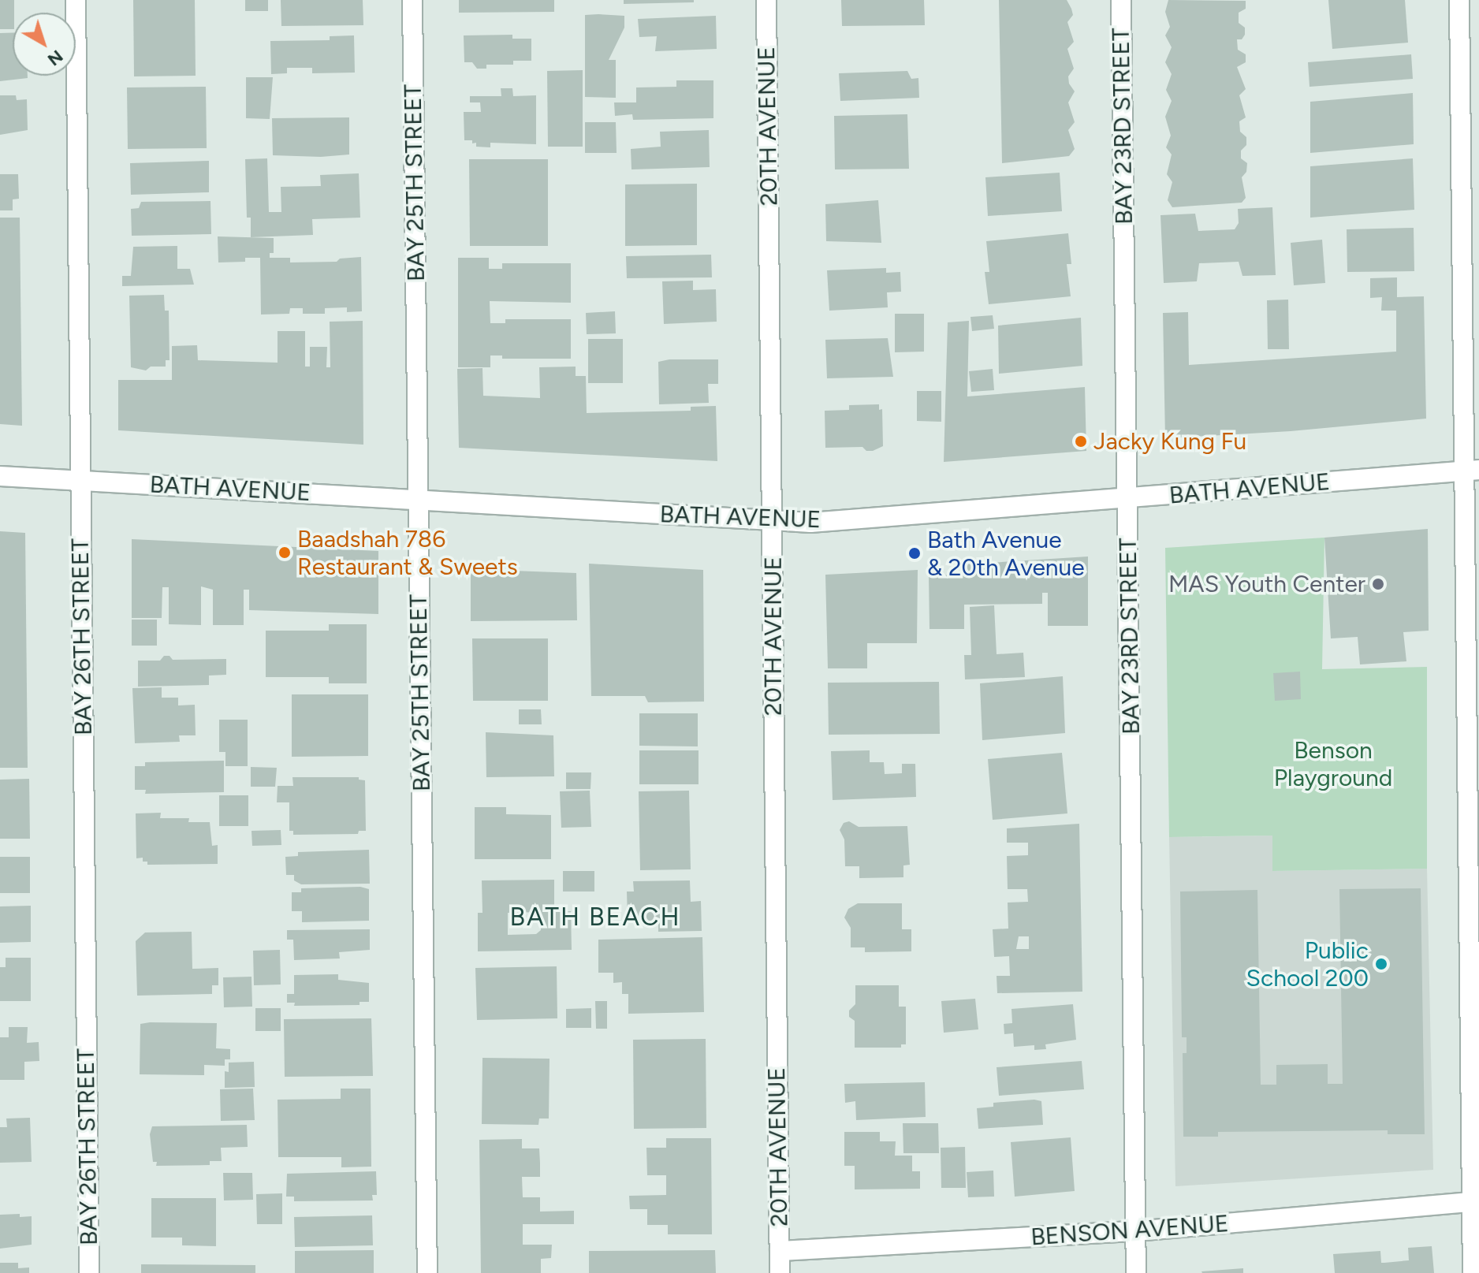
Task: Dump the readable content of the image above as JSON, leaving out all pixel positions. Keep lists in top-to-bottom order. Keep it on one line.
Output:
{"streets":{"street":["20TH AVENUE","BAY 23RD STREET","BAY 25TH STREET","BATH AVENUE","BAY 26TH STREET","BENSON AVENUE"]},"crossings":[["20TH AVENUE","BATH AVENUE"],["20TH AVENUE","BENSON AVENUE"],["BAY 23RD STREET","BATH AVENUE"],["BAY 23RD STREET","BENSON AVENUE"],["BAY 25TH STREET","BATH AVENUE"],["BATH AVENUE","BAY 26TH STREET"]],"districts":["BATH BEACH"],"parks":["Benson Playground"],"places":["Jacky Kung Fu","Baadshah 786 Restaurant & Sweets","Bath Avenue & 20th Avenue","MAS Youth Center","Public School 200"],"north":"bottom right"}
